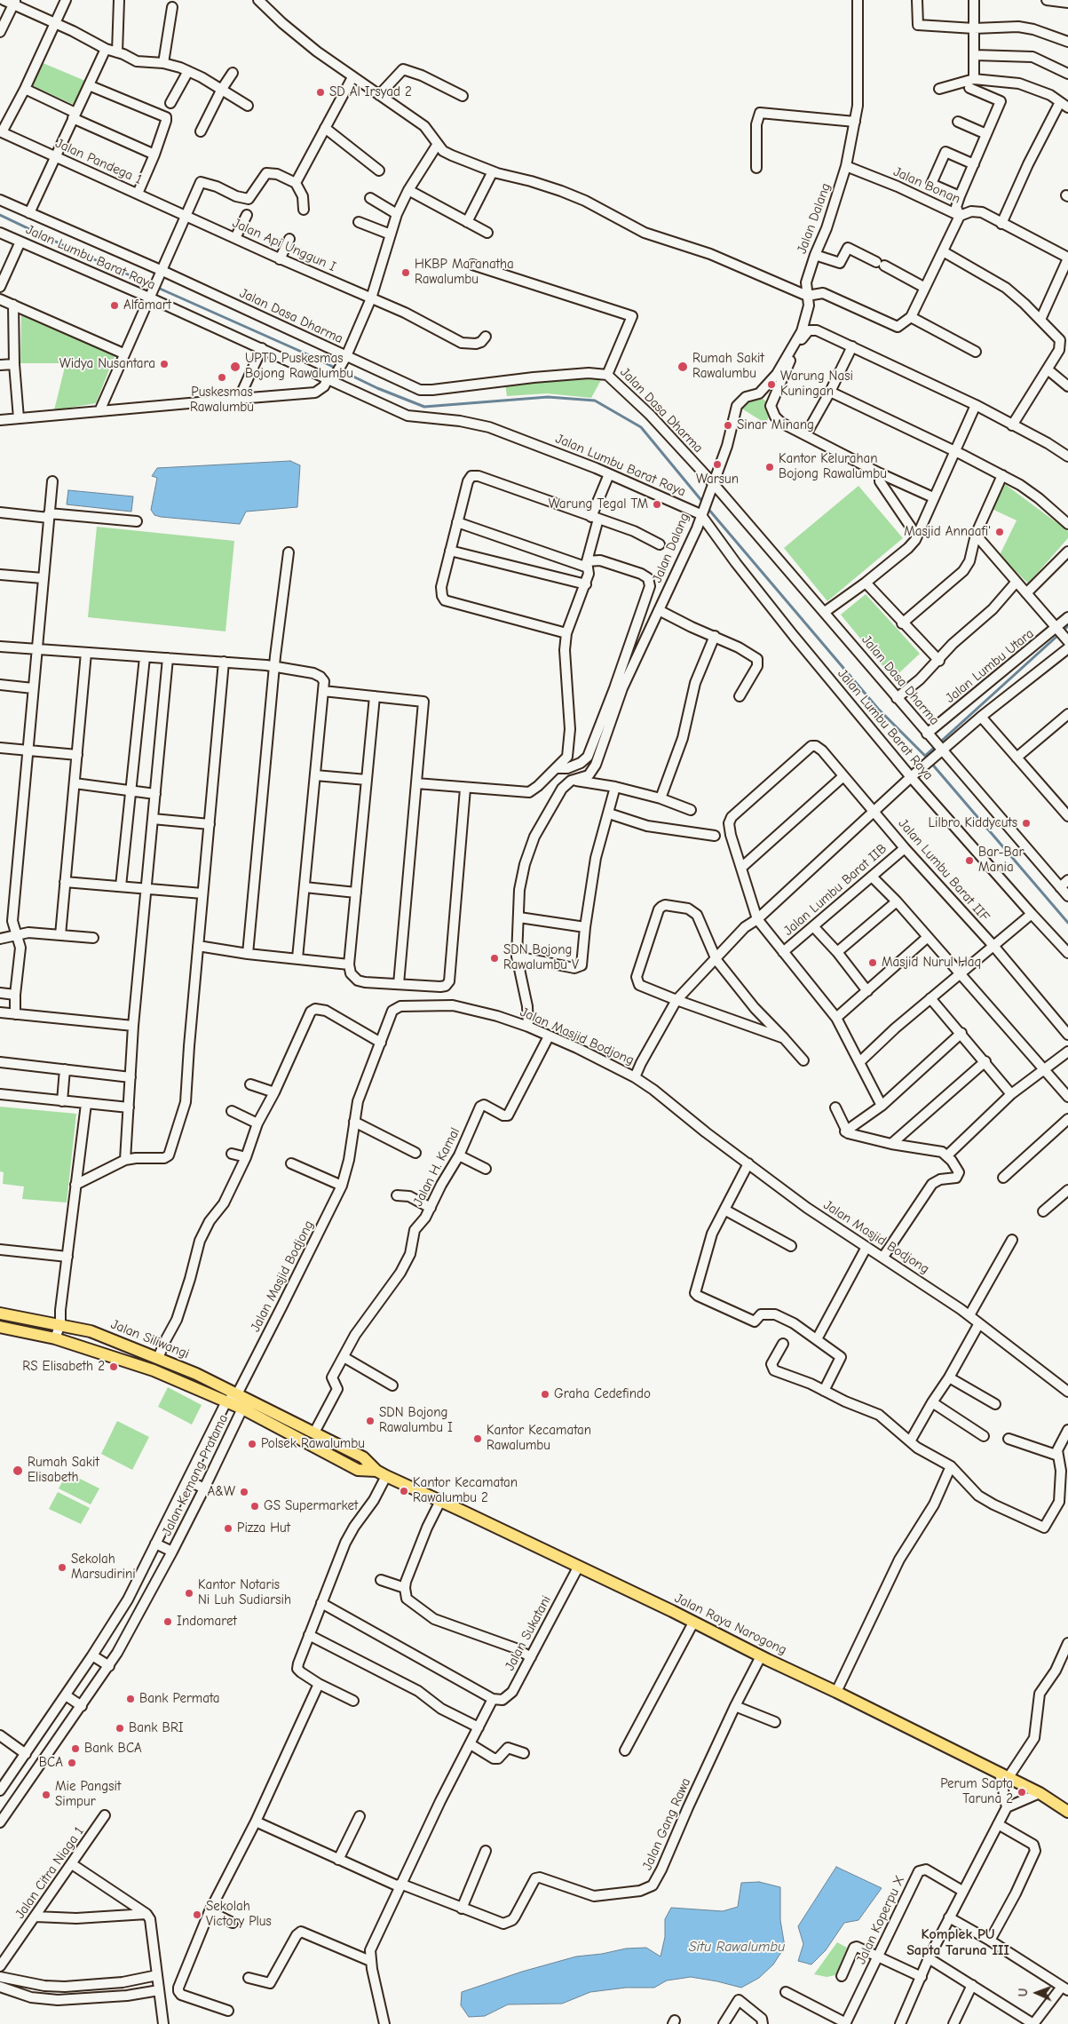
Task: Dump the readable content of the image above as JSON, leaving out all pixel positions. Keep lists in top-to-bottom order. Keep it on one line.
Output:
{"streets":{"main road":["Jalan Siliwangi","Jalan Raya Narogong"],"street":["Jalan Pandega 1","Jalan Bonan","Jalan Dalang","Jalan Api Unggun I","Jalan Lumbu Barat Raya","Jalan Dasa Dharma","Jalan Lumbu Utara","Jalan Lumbu Barat IIF","Jalan Lumbu Barat IIB","Jalan Masjid Bodjong","Jalan H. Kamal","Jalan Kemang Pratama","Jalan Sukatani","Jalan Gang Rawa","Jalan Citra Niaga 1","Jalan Koperpu X"]},"crossings":[["Jalan Pandega 1","Jalan Api Unggun I"],["Jalan Bonan","Jalan Dalang"],["Jalan Dalang","Jalan Lumbu Barat Raya"],["Jalan Dalang","Jalan Dasa Dharma"],["Jalan Dalang","Jalan Masjid Bodjong"],["Jalan Dasa Dharma","Jalan Lumbu Utara"],["Jalan Lumbu Barat IIF","Jalan Lumbu Barat IIB"],["Jalan Masjid Bodjong","Jalan H. Kamal"],["Jalan Masjid Bodjong","Jalan Siliwangi"],["Jalan Masjid Bodjong","Jalan Kemang Pratama"],["Jalan H. Kamal","Jalan Raya Narogong"],["Jalan Siliwangi","Jalan Kemang Pratama"],["Jalan Siliwangi","Jalan Raya Narogong"],["Jalan Raya Narogong","Jalan Sukatani"],["Jalan Raya Narogong","Jalan Gang Rawa"]],"districts":["Komplek PU Sapta Taruna III"],"water":["Situ Rawalumbu"],"places":["SD Al Irsyad 2","HKBP Maranatha Rawalumbu","Alfamart","Widya Nusantara","UPTD Puskesmas Bojong Rawalumbu","Rumah Sakit Rawalumbu","Puskesmas Rawalumbu","Warung Nasi Kuningan","Sinar Minang","Warsun","Kantor Kelurahan Bojong Rawalumbu","Warung Tegal TM","Masjid Annaafi'","Lilbro Kiddycuts","Bar-Bar Mania","SDN Bojong Rawalumbu V","Masjid Nurul Haq","RS Elisabeth 2","Graha Cedefindo","SDN Bojong Rawalumbu I","Kantor Kecamatan Rawalumbu","Polsek Rawalumbu","Rumah Sakit Elisabeth","Kantor Kecamatan Rawalumbu 2","A&W","GS Supermarket","Pizza Hut","Sekolah Marsudirini","Kantor Notaris Ni Luh Sudiarsih","Indomaret","Bank Permata","Bank BRI","Bank BCA","BCA","Perum Sapta Taruna 2","Mie Pangsit Simpur","Sekolah Victory Plus"],"north":"left"}
